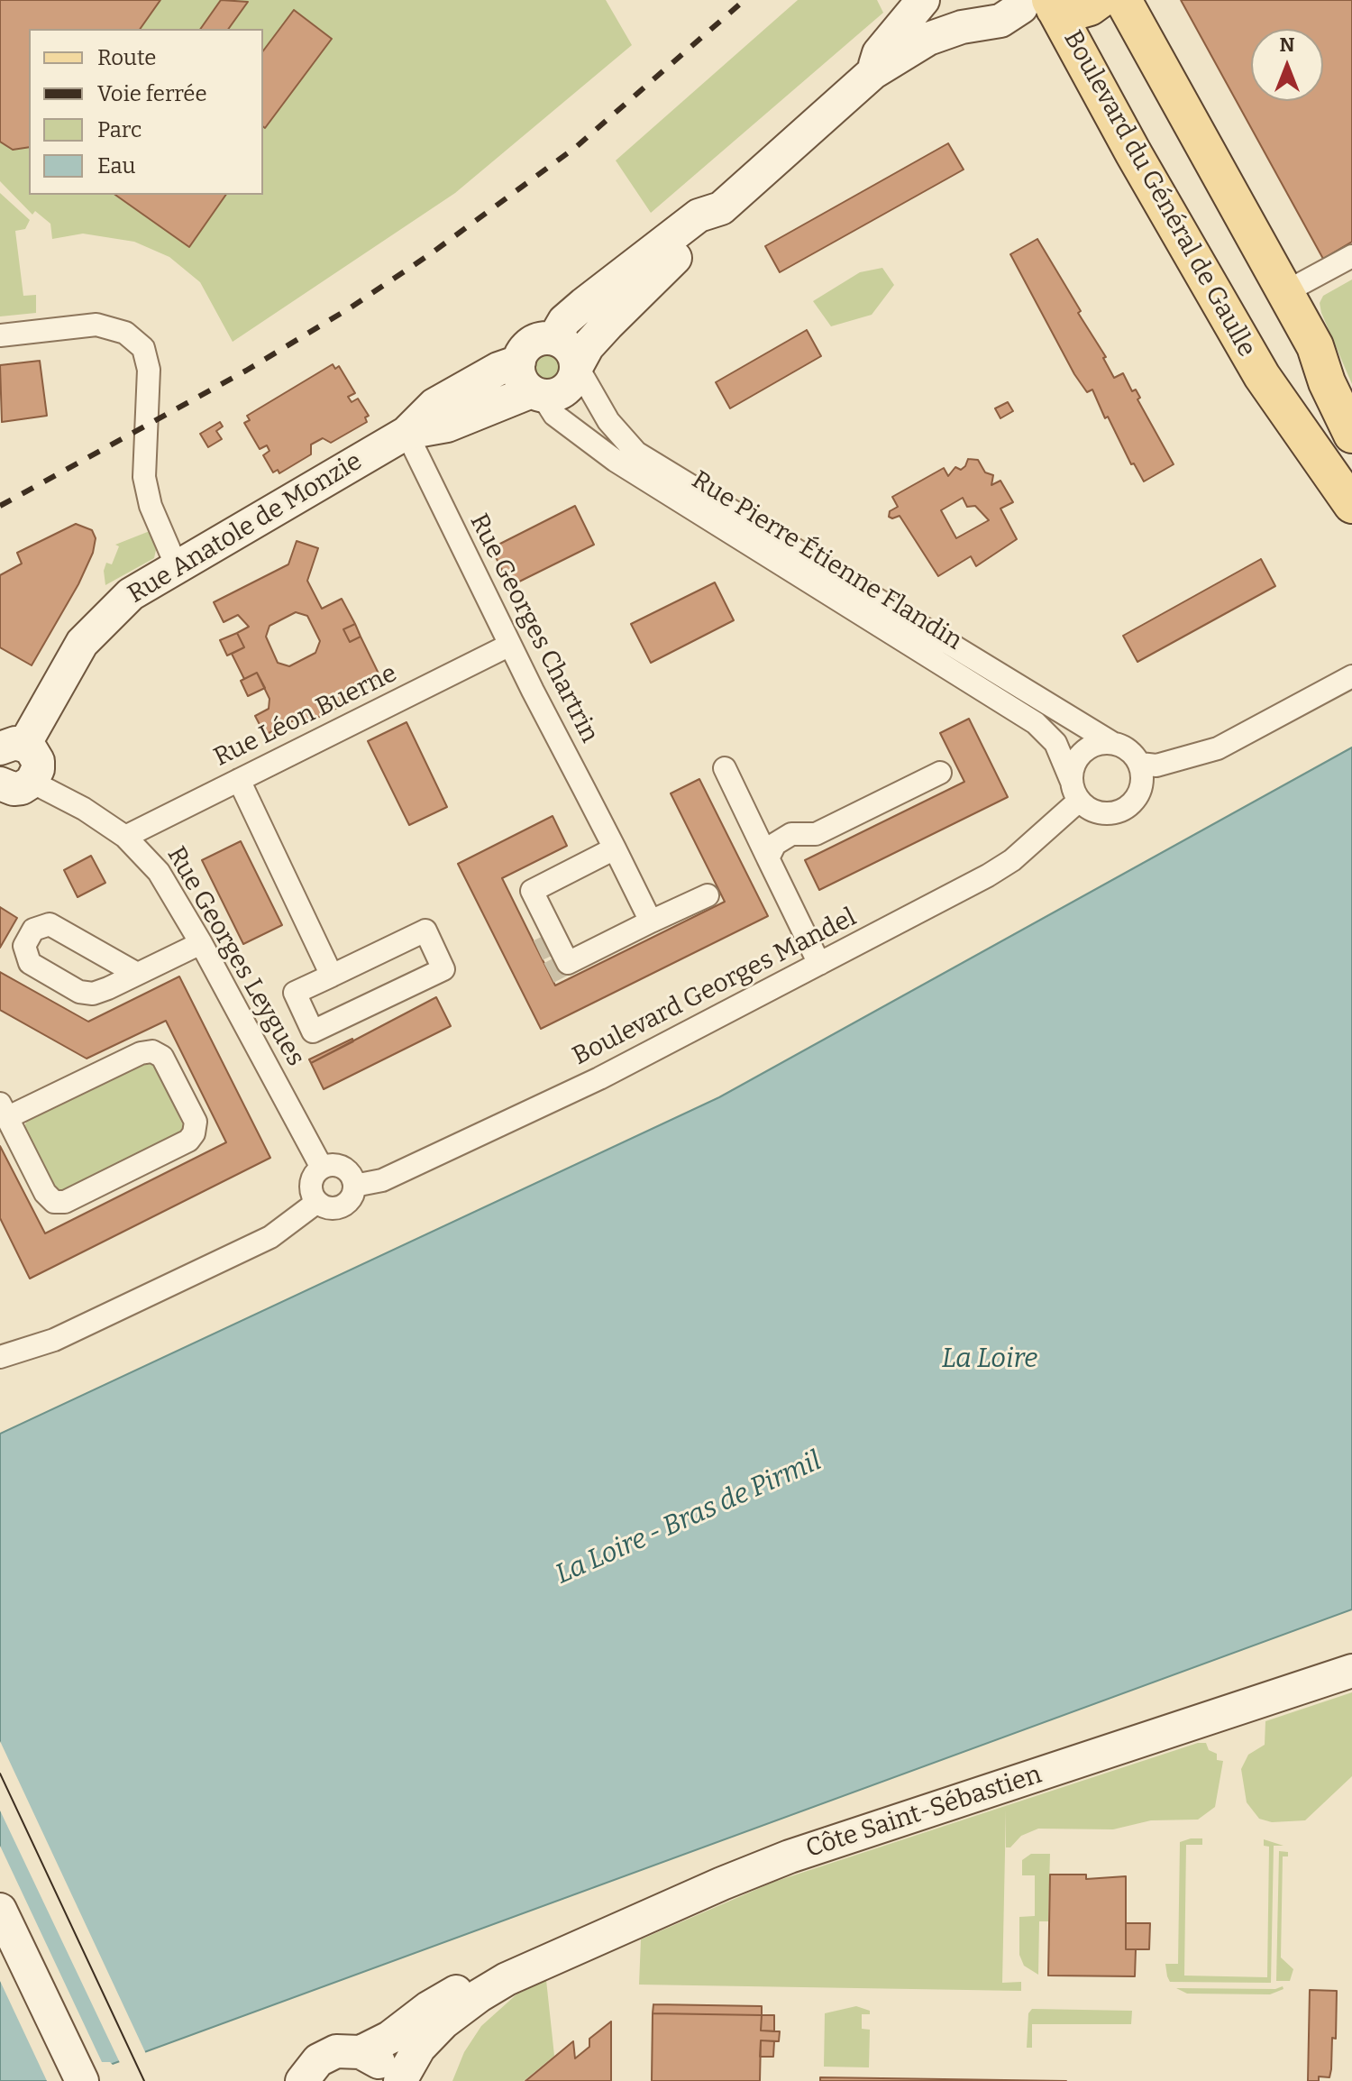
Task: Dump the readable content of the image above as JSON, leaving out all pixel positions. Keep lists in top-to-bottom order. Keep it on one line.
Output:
{"streets":{"main road":["Boulevard du Général de Gaulle"],"street":["Rue Anatole de Monzie","Rue Pierre Étienne Flandin","Rue Georges Chartrin","Rue Léon Buerne","Rue Georges Leygues","Boulevard Georges Mandel","Côte Saint-Sébastien"]},"crossings":[["Rue Anatole de Monzie","Rue Pierre Étienne Flandin"],["Rue Anatole de Monzie","Rue Georges Chartrin"],["Rue Anatole de Monzie","Rue Georges Leygues"],["Rue Pierre Étienne Flandin","Boulevard Georges Mandel"],["Rue Georges Chartrin","Rue Léon Buerne"],["Rue Léon Buerne","Rue Georges Leygues"],["Rue Georges Leygues","Boulevard Georges Mandel"]],"water":["La Loire","La Loire - Bras de Pirmil"],"legend":["Route","Voie ferrée","Parc","Eau"],"north":"top"}
